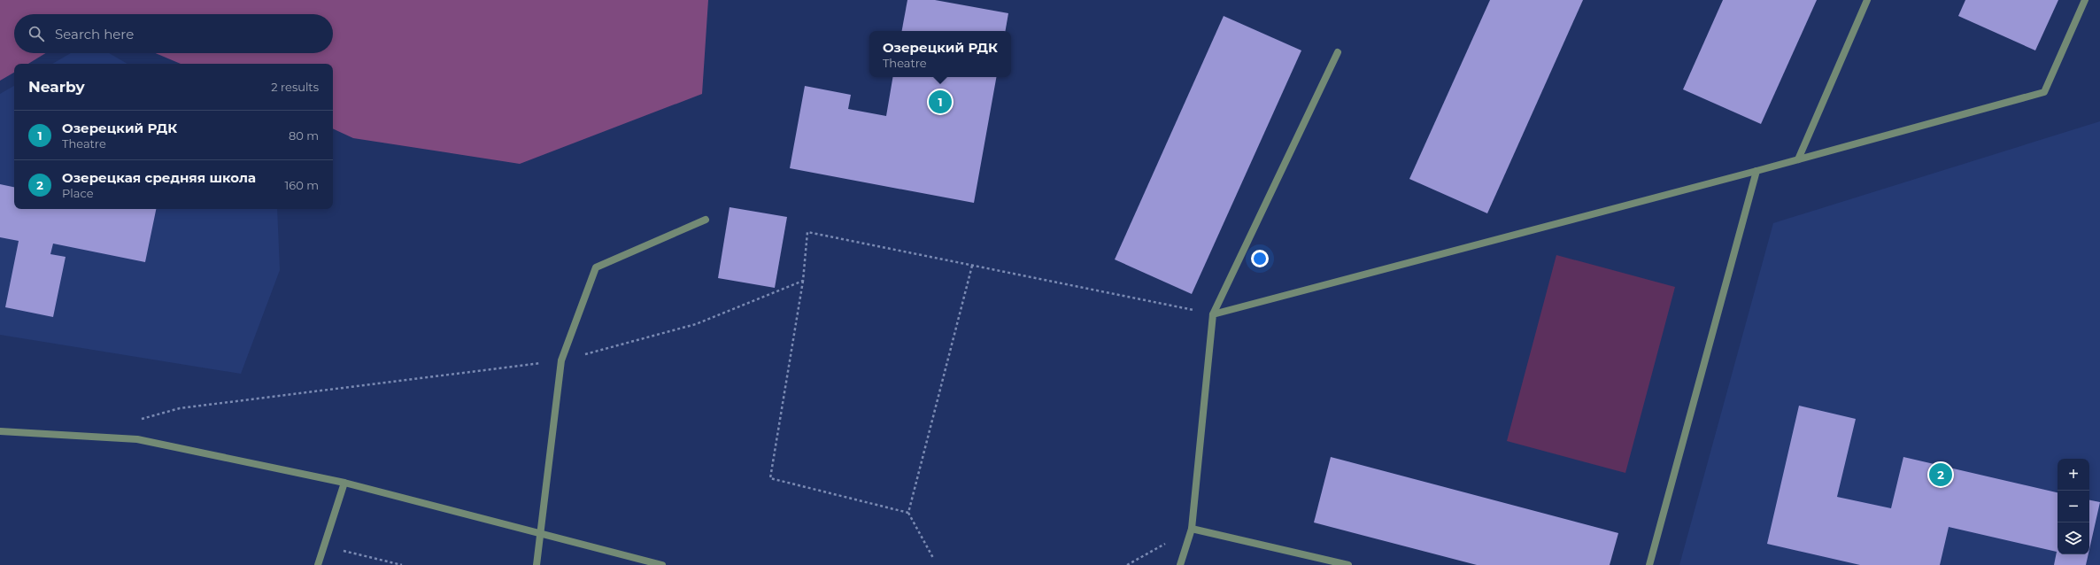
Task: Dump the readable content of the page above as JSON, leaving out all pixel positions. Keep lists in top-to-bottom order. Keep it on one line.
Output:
{"page":{"search":"Search here","popup":["Озерецкий РДК","Theatre"],"heading":["Nearby","2 results"],"pins":["1","2"],"list":[{"mark":"1","name":"Озерецкий РДК","note":"Theatre","value":"80 m"},{"mark":"2","name":"Озерецкая средняя школа","note":"Place","value":"160 m"}],"map_buttons":["+","−"]}}
